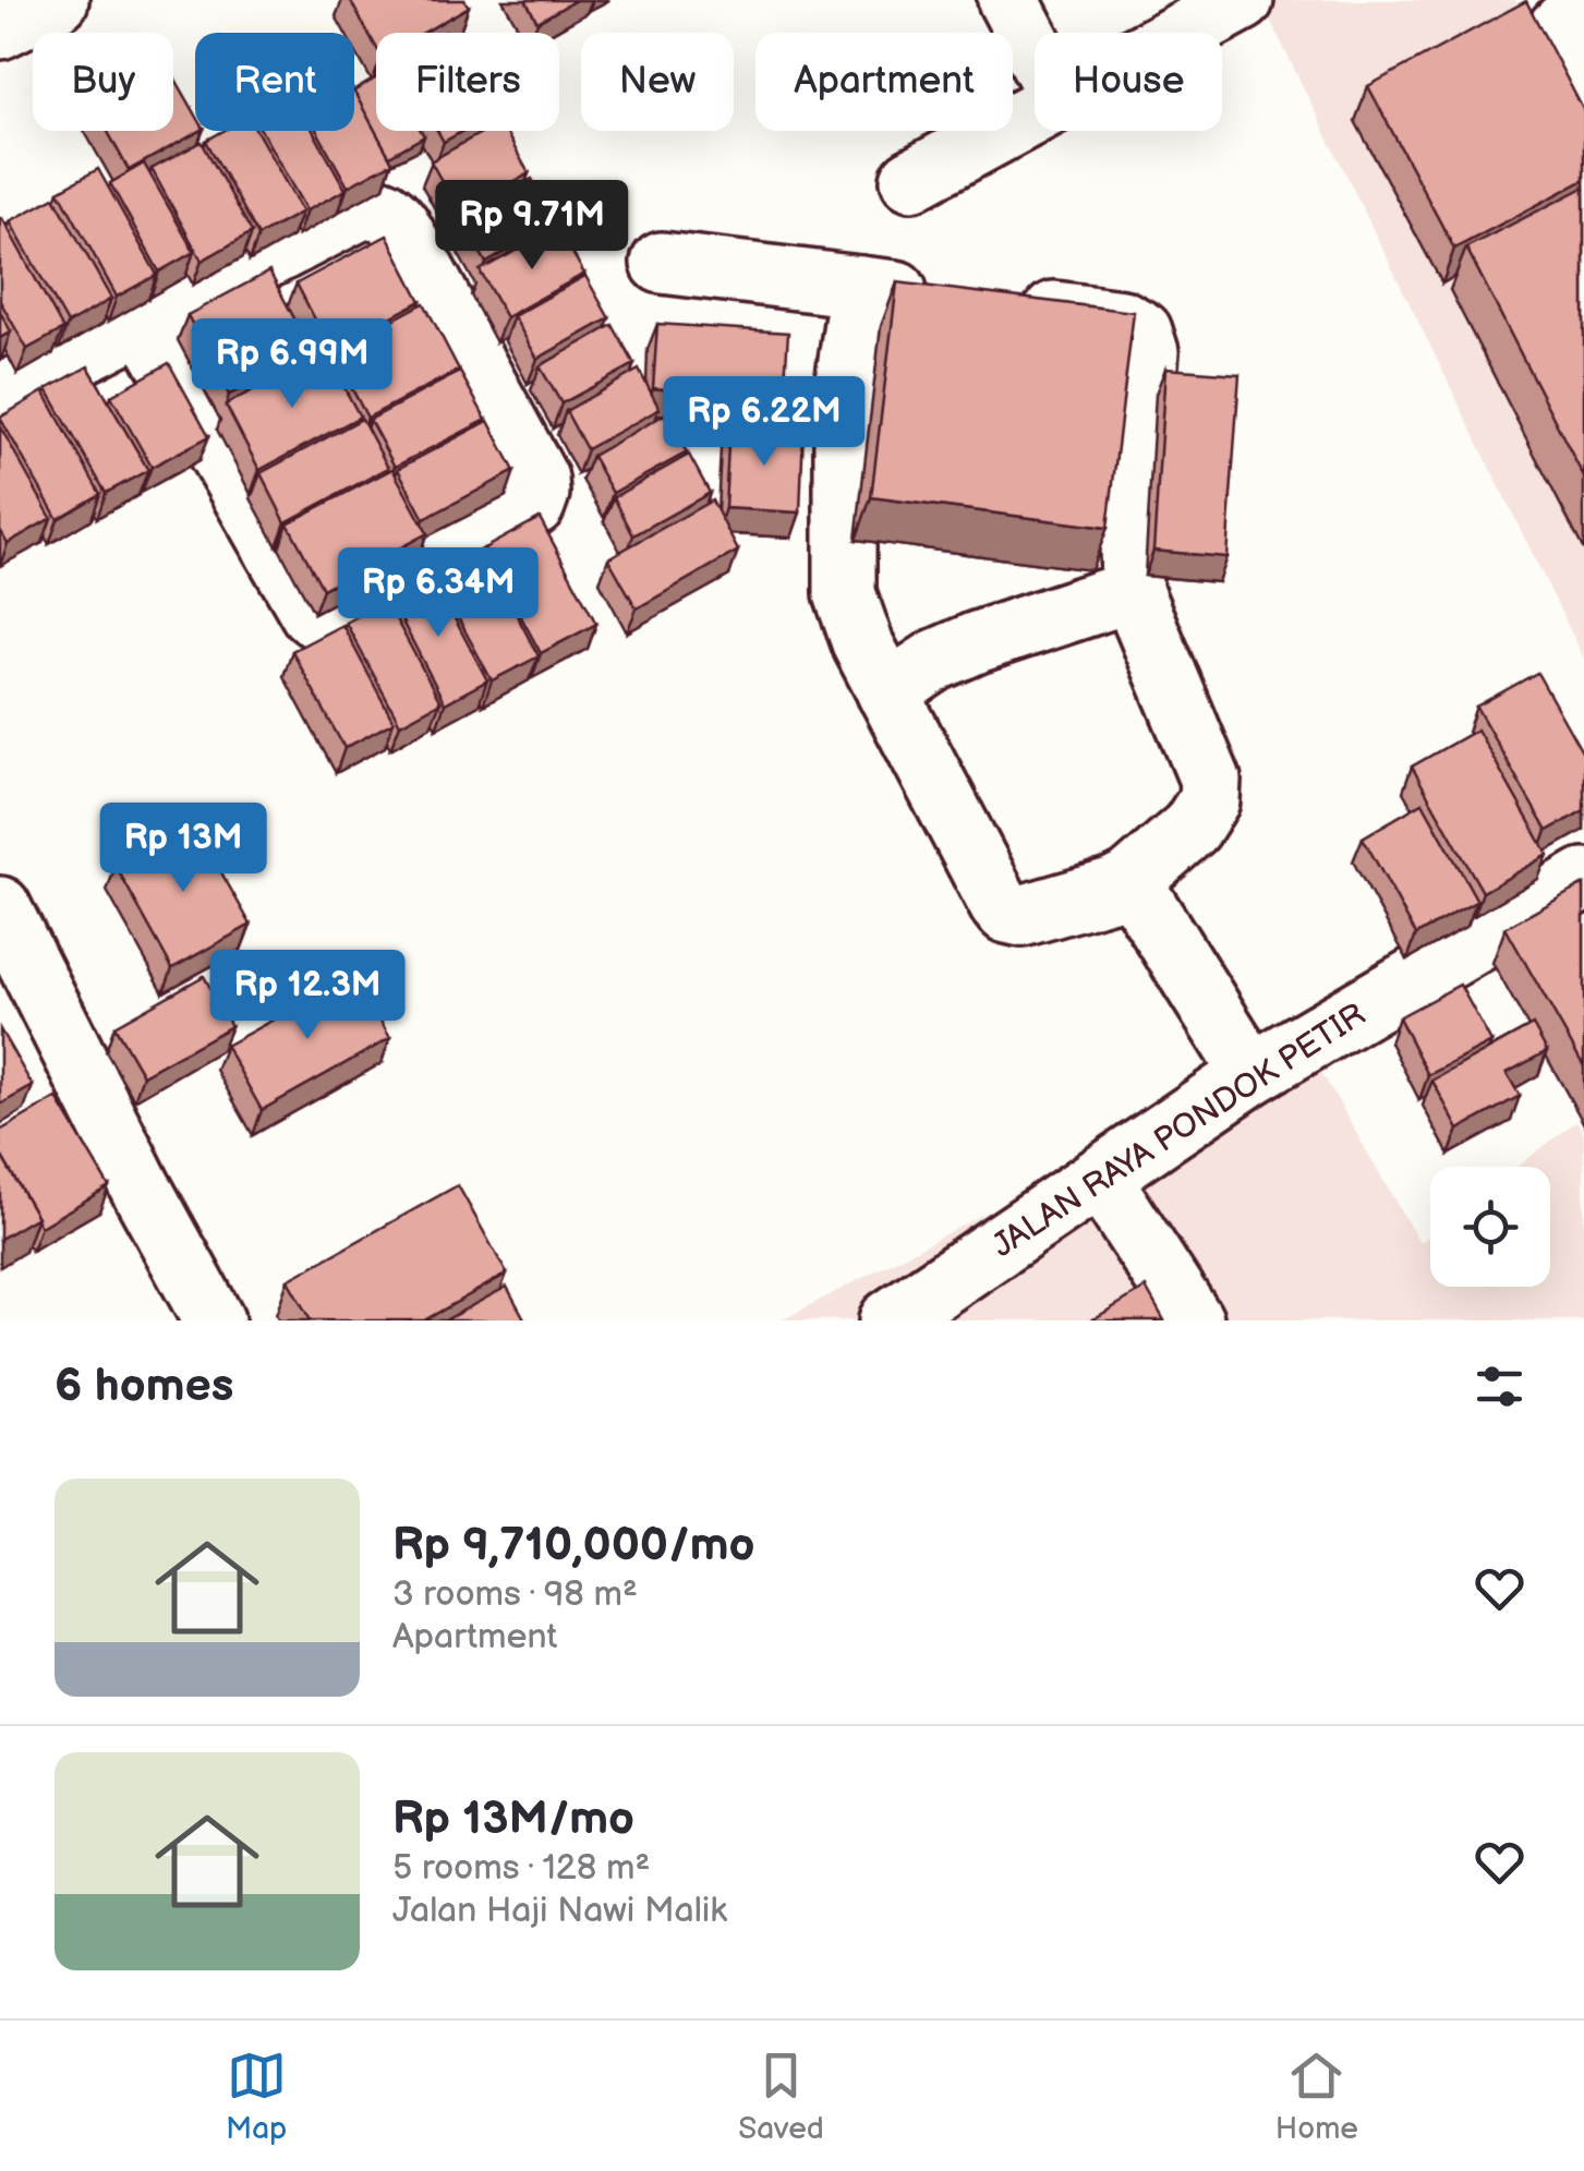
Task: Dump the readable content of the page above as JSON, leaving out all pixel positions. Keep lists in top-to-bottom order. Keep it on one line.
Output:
{"streets":{"street":["JALAN RAYA PONDOK PETIR"]},"page":{"chip":["Buy","Rent","Filters","New","Apartment","House"],"price":["Rp 9.71M","Rp 6.99M","Rp 6.22M","Rp 6.34M","Rp 13M","Rp 12.3M"],"heading":"6 homes","list":[{"name":"Rp 9,710,000/mo","note":"3 rooms · 98 m² · Apartment"},{"name":"Rp 13M/mo","note":"5 rooms · 128 m² · Jalan Haji Nawi Malik"}],"tabs":["Map","Saved","Home"]}}
